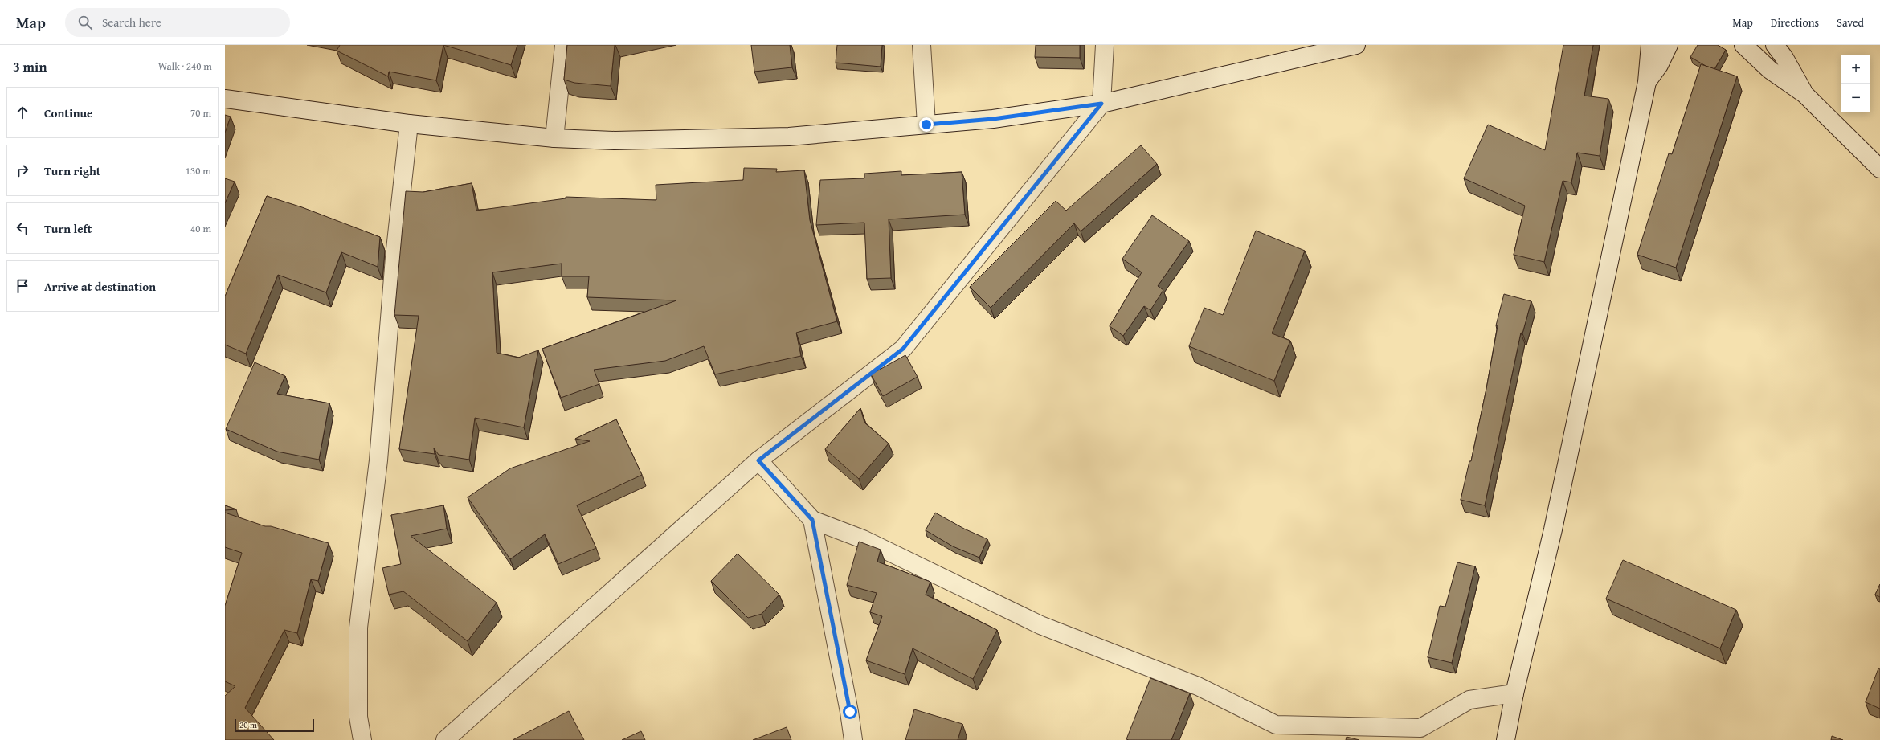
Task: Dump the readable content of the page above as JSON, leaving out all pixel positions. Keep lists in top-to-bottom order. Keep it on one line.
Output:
{"scale_bar":"20 m","page":{"header":"Map","search":"Search here","nav":["Map","Directions","Saved"],"heading":["3 min","Walk · 240 m"],"map_buttons":["+","−"],"list":[["Continue","70 m"],["Turn right","130 m"],["Turn left","40 m"],"Arrive at destination"],"scale":"20 m"}}
